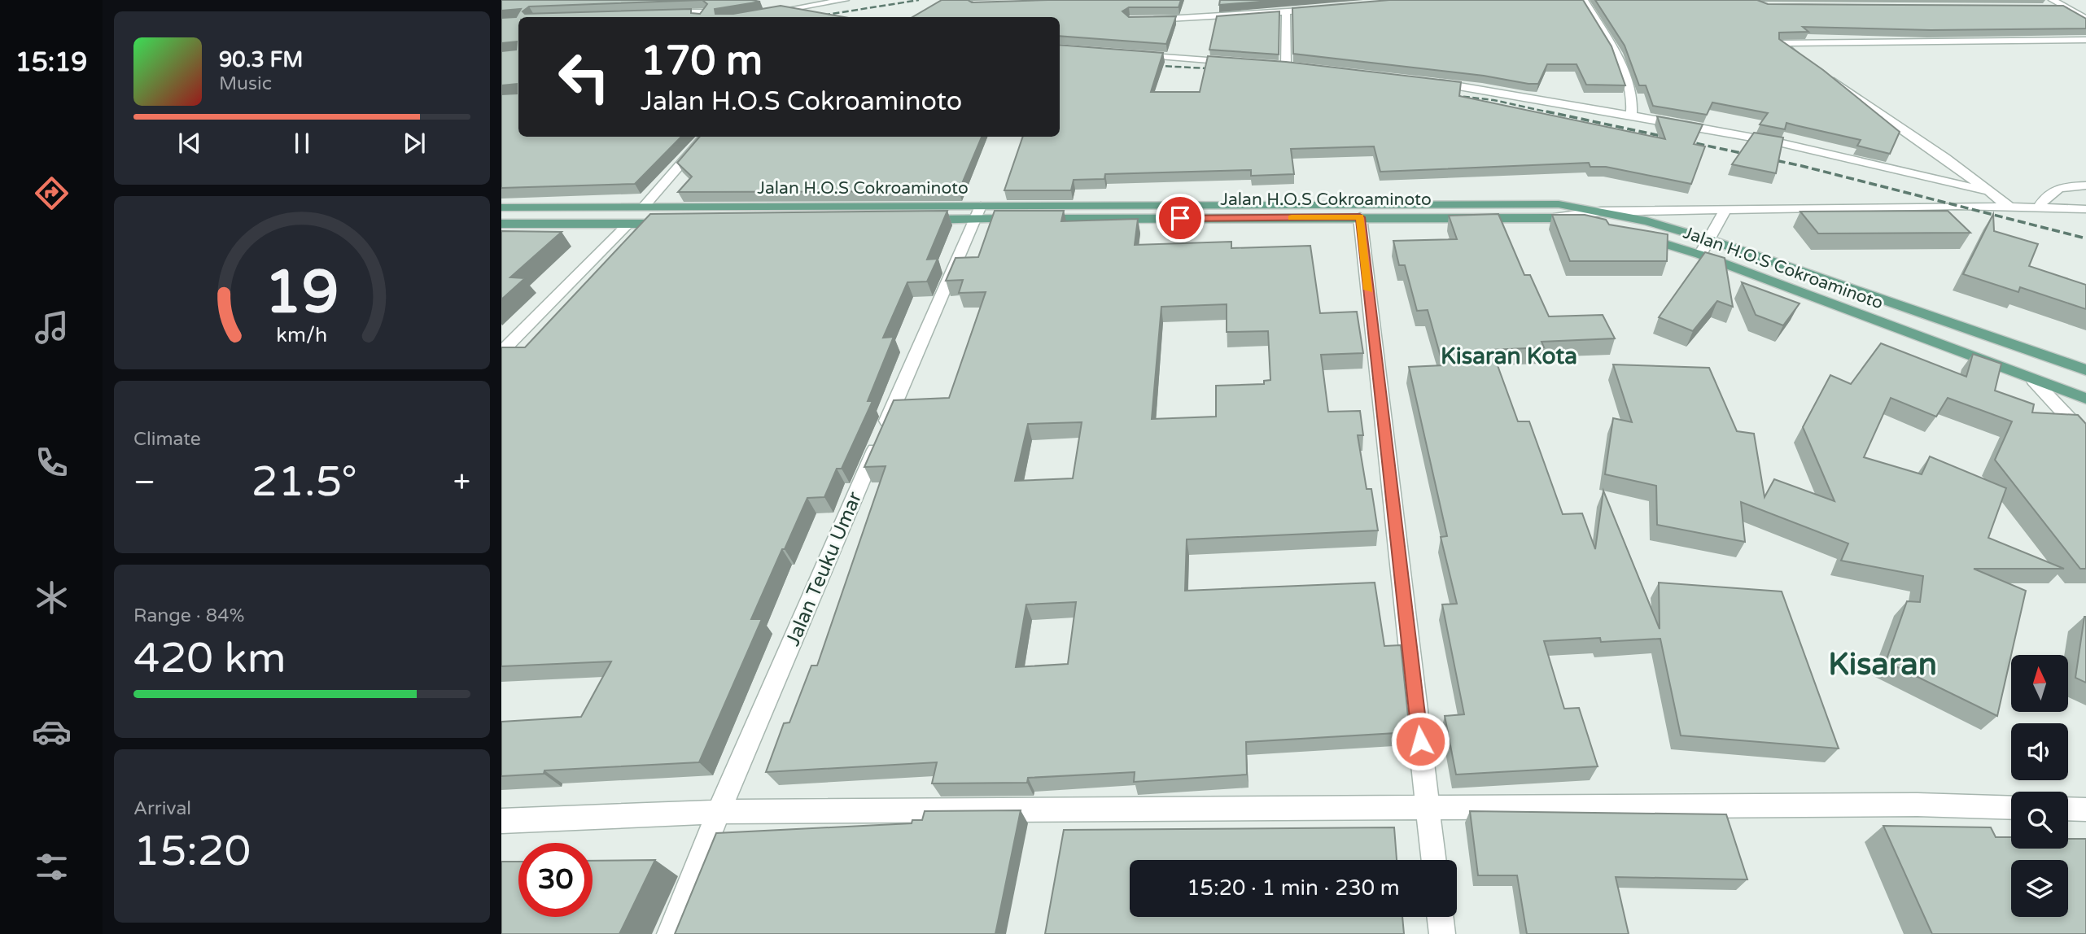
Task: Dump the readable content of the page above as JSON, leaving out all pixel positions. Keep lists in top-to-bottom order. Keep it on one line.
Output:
{"streets":{"main road":["Jalan H.O.S Cokroaminoto"],"street":["Jalan Teuku Umar"]},"crossings":[["Jalan H.O.S Cokroaminoto","Jalan Teuku Umar"]],"districts":["Kisaran Kota","Kisaran"],"north":"top","page":{"tabs":"15:19","turn":["170 m","Jalan H.O.S Cokroaminoto"],"song":["90.3 FM","Music"],"tile":["Climate",["Range · 84%","420 km"],["Arrival","15:20"]],"heat":["−","21.5°","+"],"limit":"30","trip":"15:20 · 1 min · 230 m","gauge":["19","km/h"]}}
